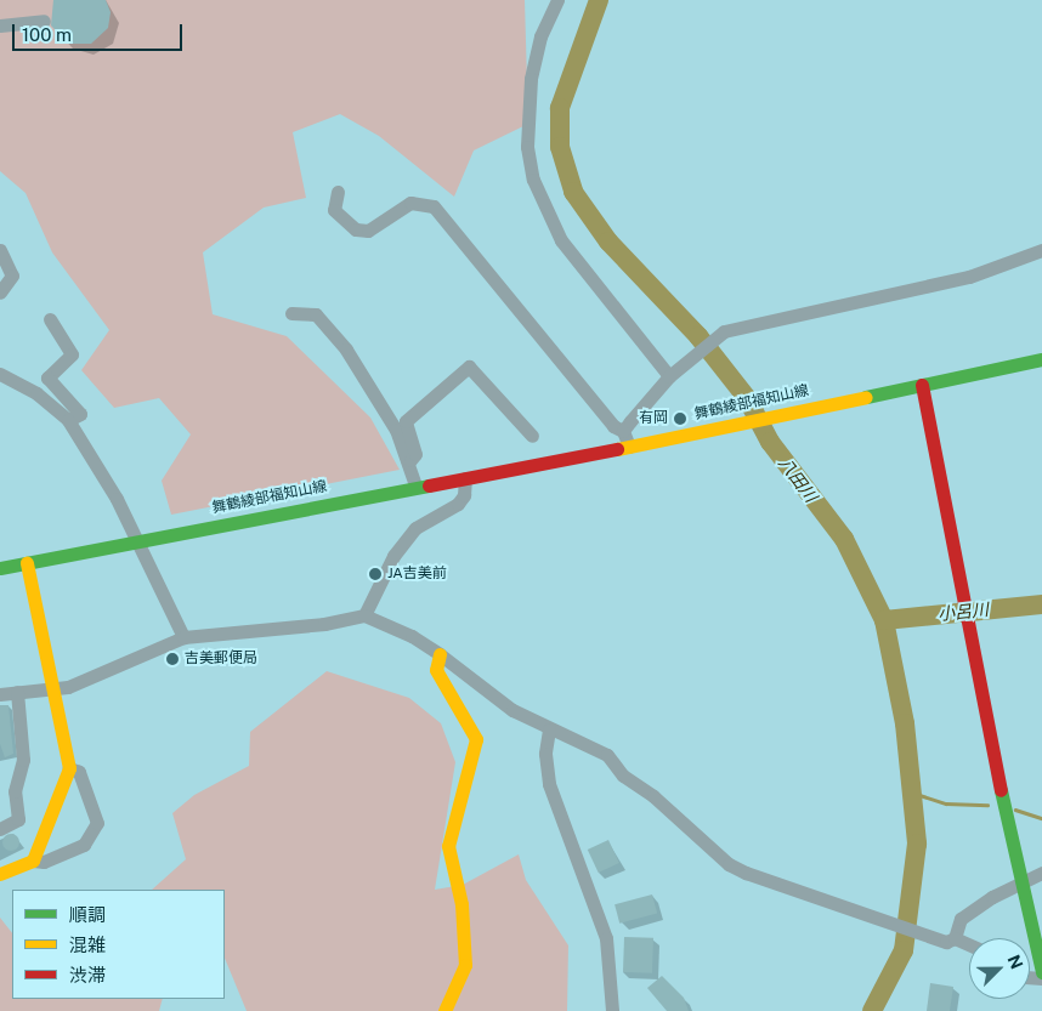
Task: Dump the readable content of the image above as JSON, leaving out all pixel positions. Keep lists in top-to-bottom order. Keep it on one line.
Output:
{"streets":{"main road":["舞鶴綾部福知山線"]},"water":["八田川","小呂川"],"places":["有岡","JA吉美前","吉美郵便局"],"legend":["順調","混雑","渋滞"],"scale_bar":"100 m","north":"top right"}
